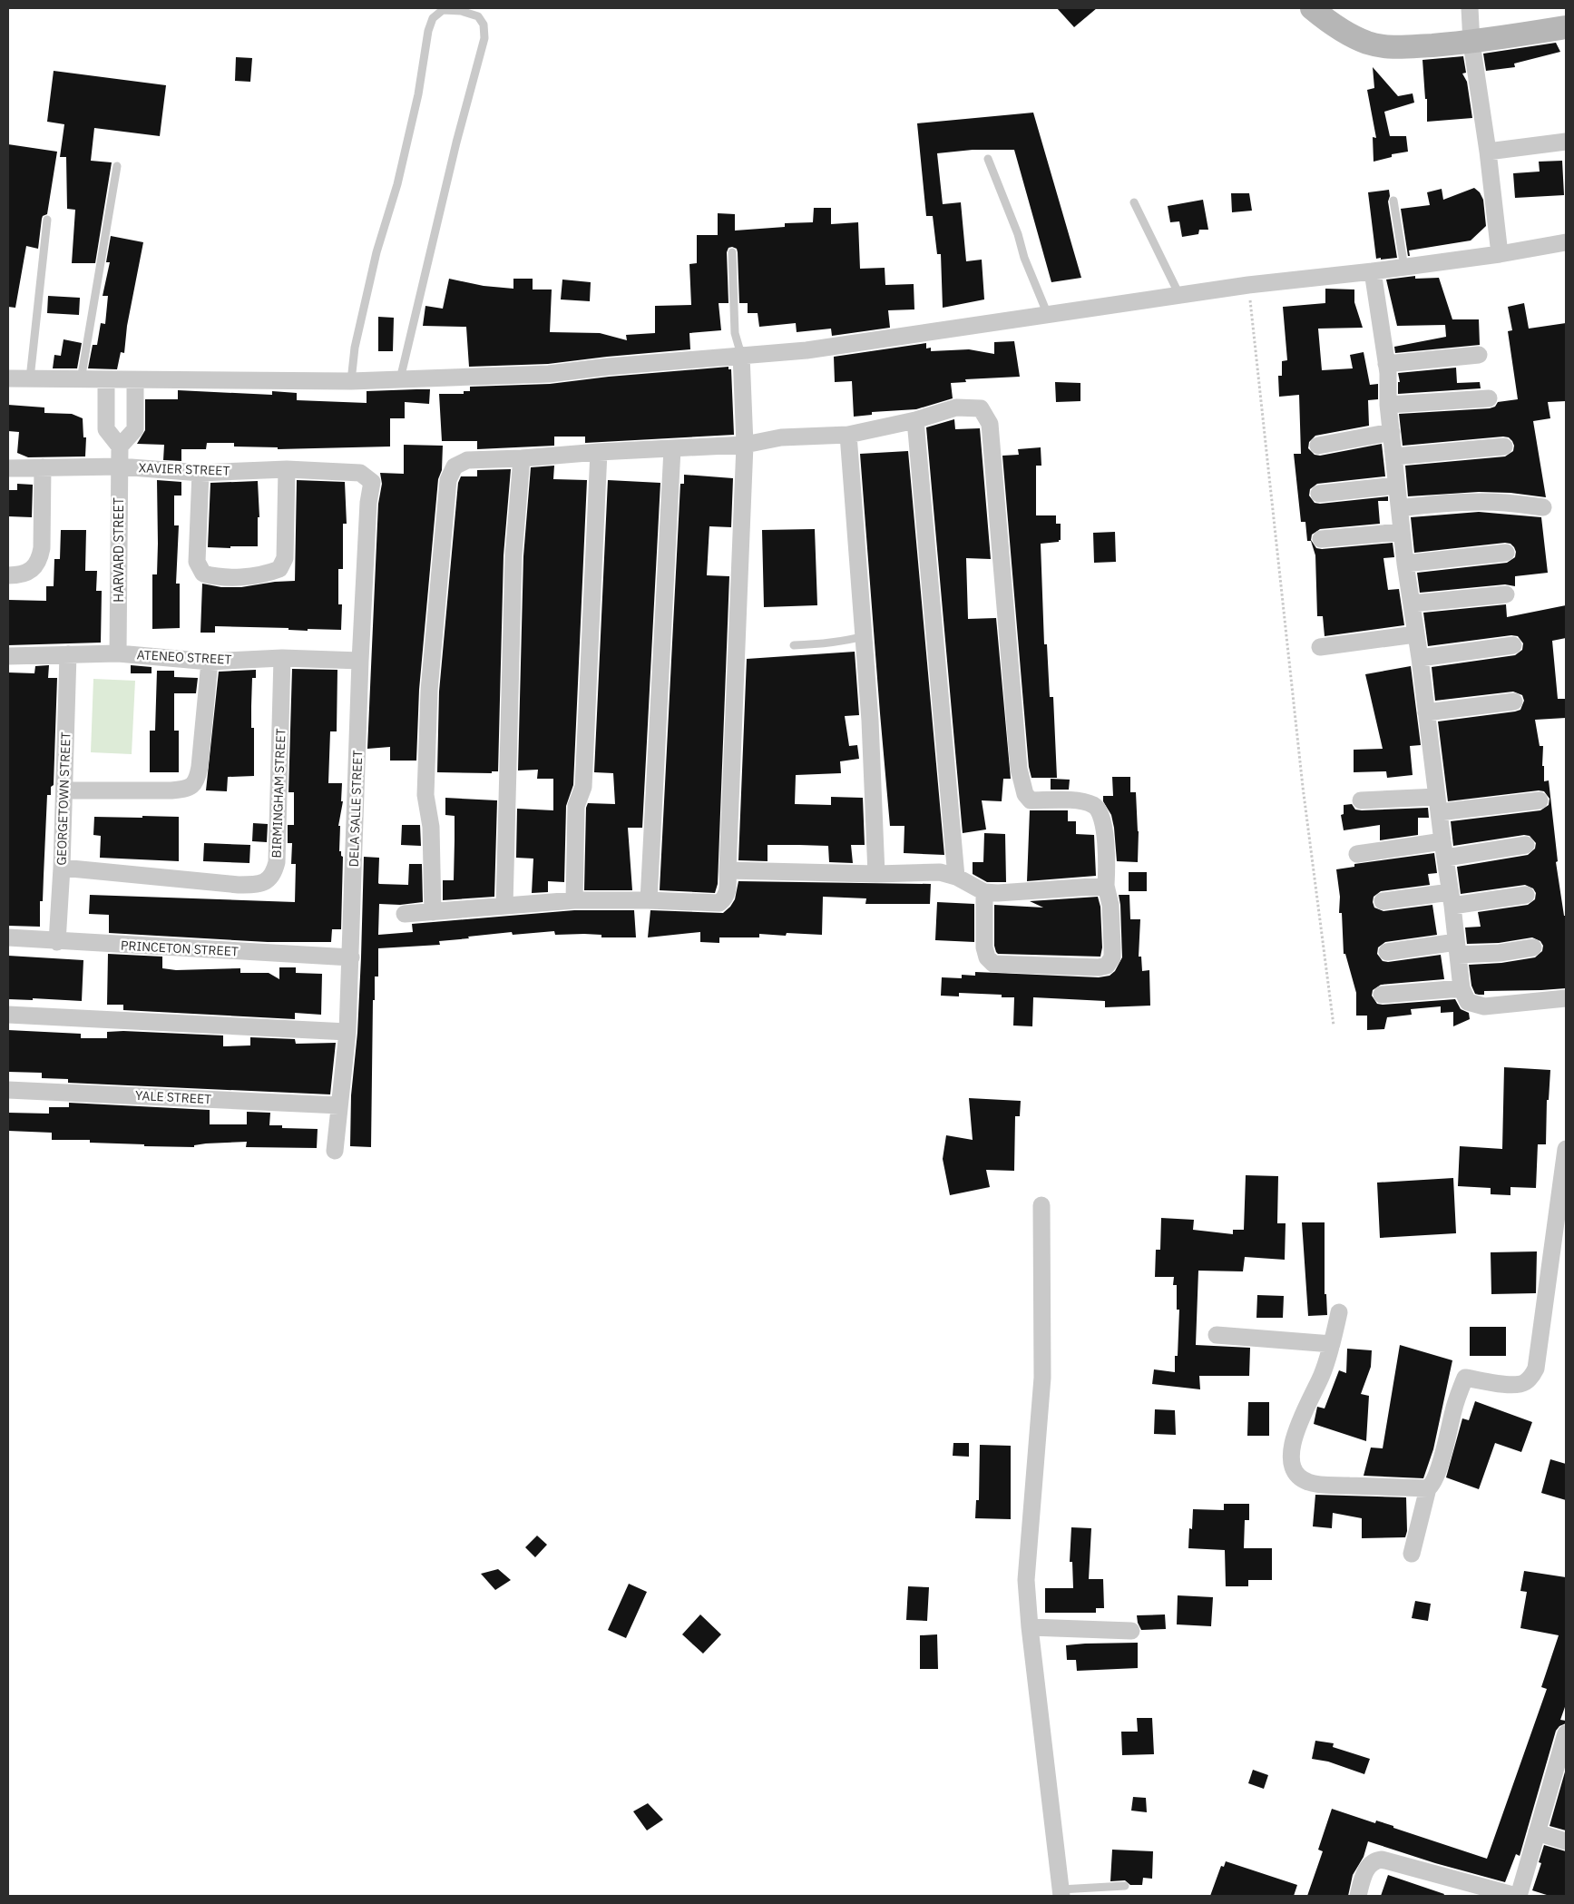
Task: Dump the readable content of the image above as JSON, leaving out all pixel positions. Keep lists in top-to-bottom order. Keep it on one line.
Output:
{"streets":{"street":["XAVIER STREET","HARVARD STREET","ATENEO STREET","BIRMINGHAM STREET","GEORGETOWN STREET","DELA SALLE STREET","PRINCETON STREET","YALE STREET"]},"crossings":[["XAVIER STREET","HARVARD STREET"],["XAVIER STREET","DELA SALLE STREET"],["HARVARD STREET","ATENEO STREET"],["ATENEO STREET","BIRMINGHAM STREET"],["ATENEO STREET","GEORGETOWN STREET"],["ATENEO STREET","DELA SALLE STREET"],["BIRMINGHAM STREET","GEORGETOWN STREET"],["GEORGETOWN STREET","PRINCETON STREET"],["DELA SALLE STREET","PRINCETON STREET"],["DELA SALLE STREET","YALE STREET"]]}
